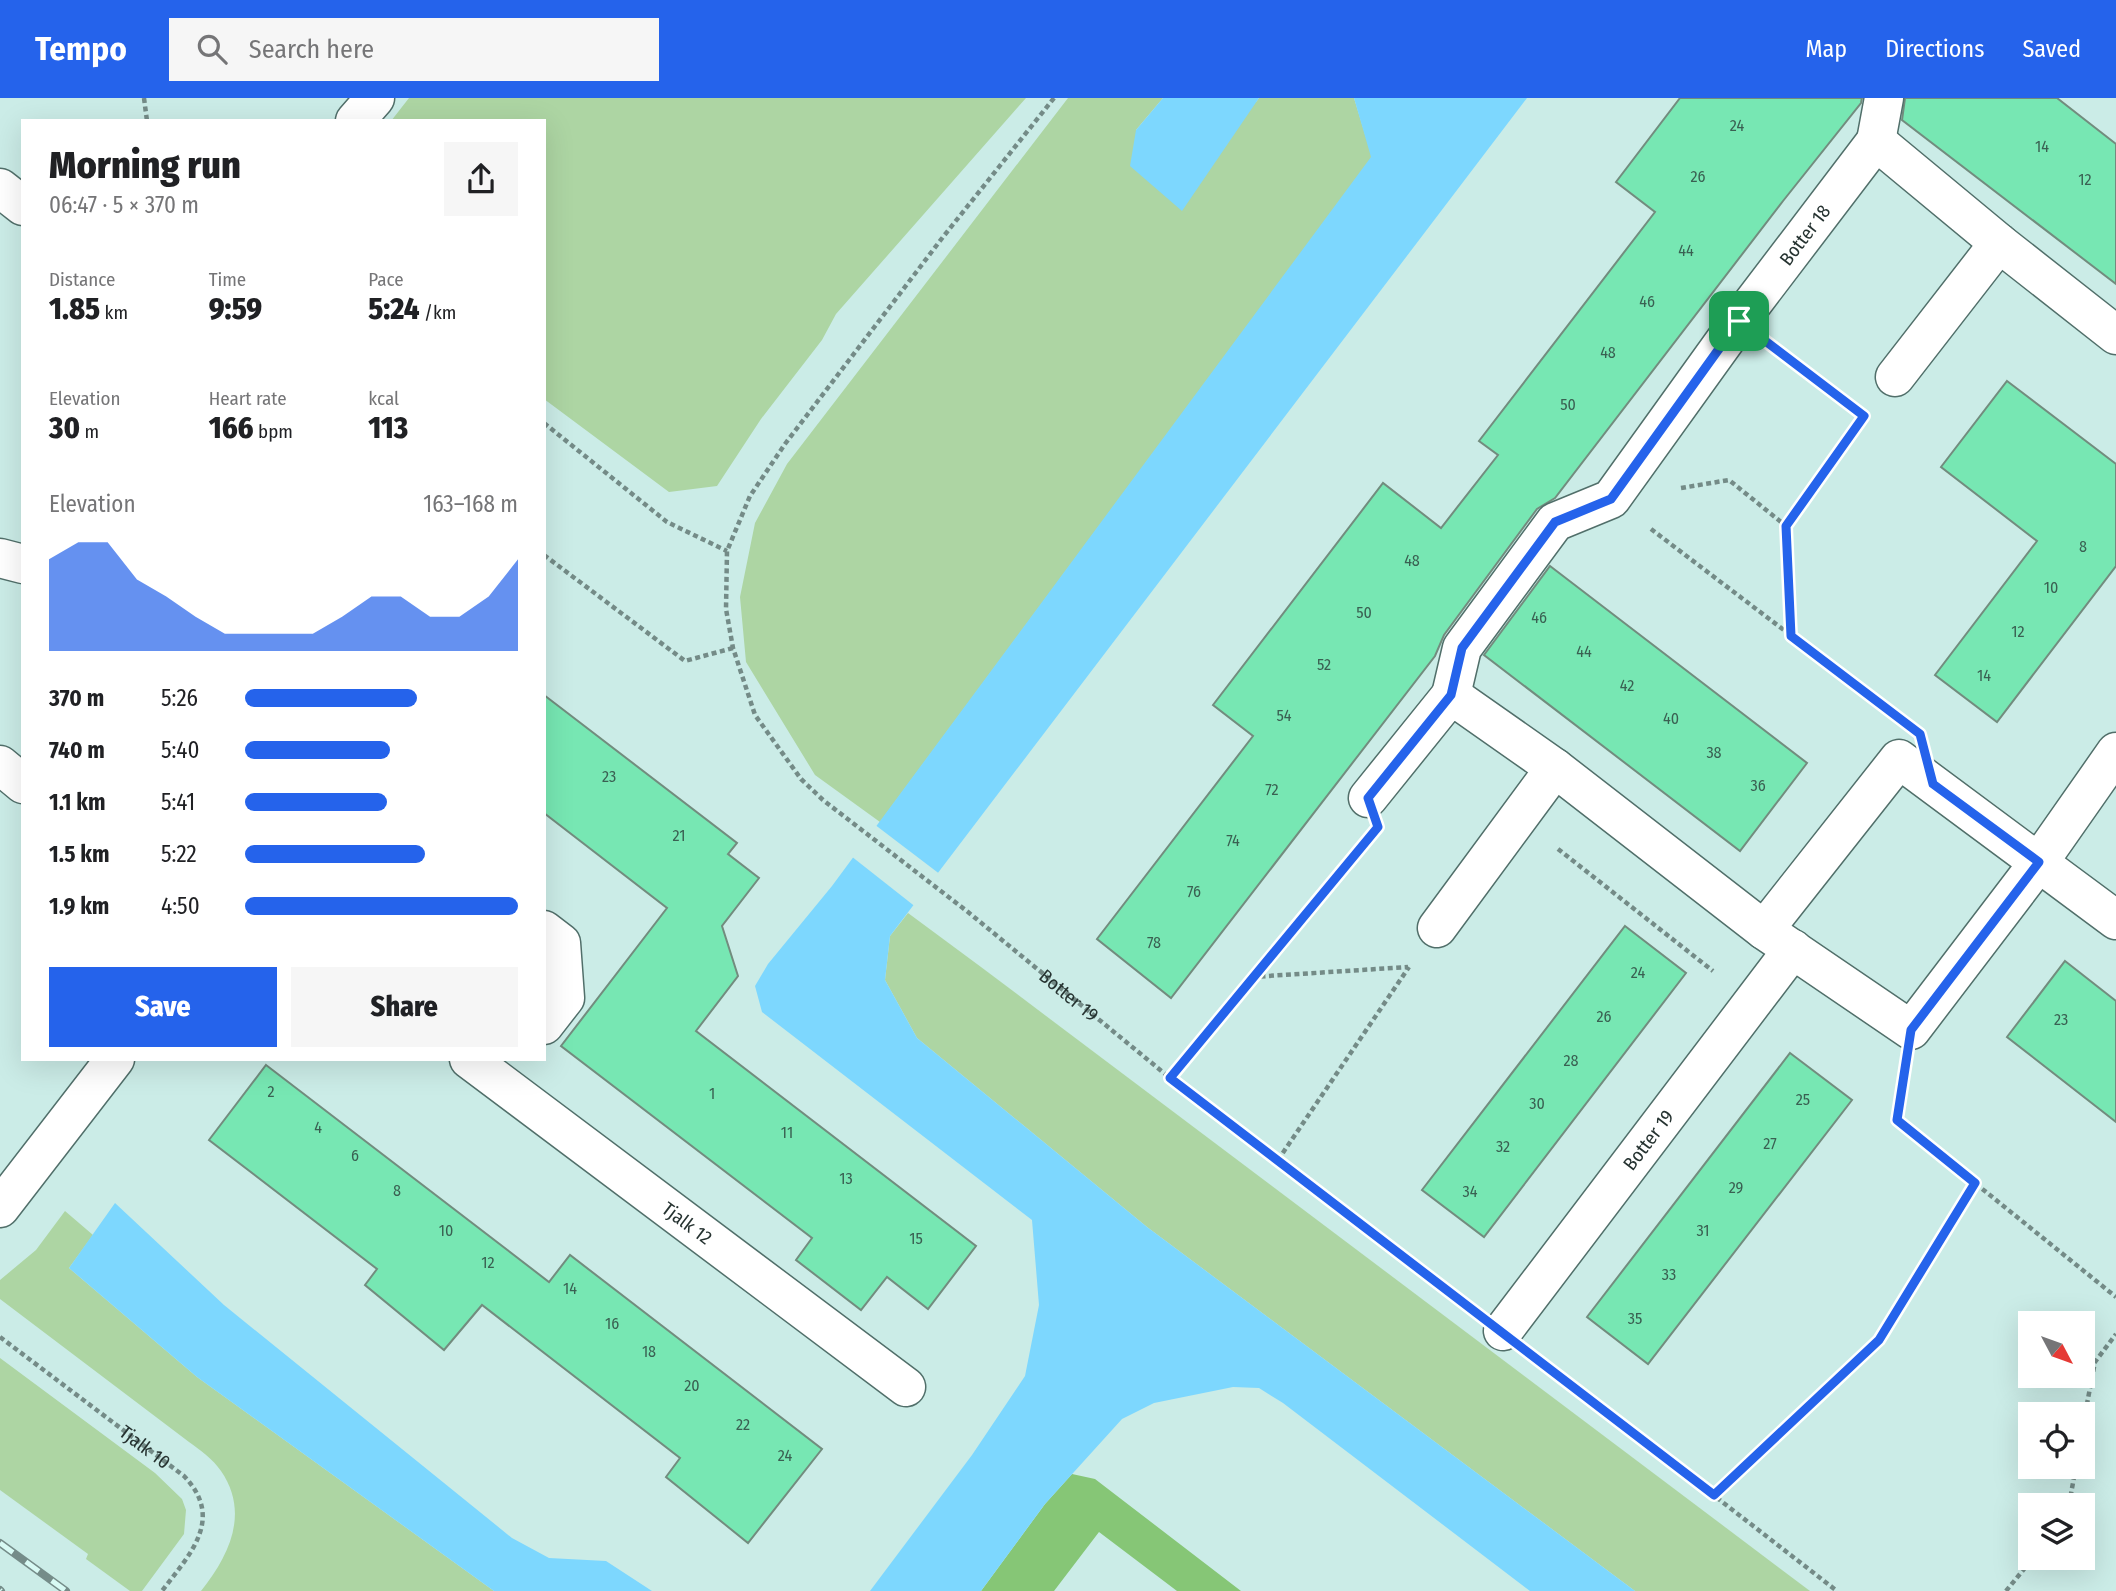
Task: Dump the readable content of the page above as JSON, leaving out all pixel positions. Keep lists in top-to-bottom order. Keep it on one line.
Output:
{"streets":{"street":["Botter 18","Botter 19","Tjalk 12"],"path":["Tjalk 10"]},"house_numbers":["24","14","26","12","44","46","48","50","8","48","10","50","46","12","44","52","14","42","54","40","38","23","36","72","21","74","76","78","24","26","23","28","2","1","25","30","4","11","27","32","6","13","29","8","34","10","31","15","12","33","14","35","16","18","20","22","24"],"north":"bottom right","page":{"header":"Tempo","search":"Search here","nav":["Map","Directions","Saved"],"heading":["Morning run","06:47 · 5 × 370 m"],"stats":[["Distance","1.85 km"],["Time","9:59"],["Pace","5:24 /km"],["Elevation","30 m"],["Heart rate","166 bpm"],["kcal","113"]],"chart":["Elevation","163–168 m"],"list":[{"name":"370 m","note":"5:26"},{"name":"740 m","note":"5:40"},{"name":"1.1 km","note":"5:41"},{"name":"1.5 km","note":"5:22"},{"name":"1.9 km","note":"4:50"}],"buttons":["Save","Share"]}}
